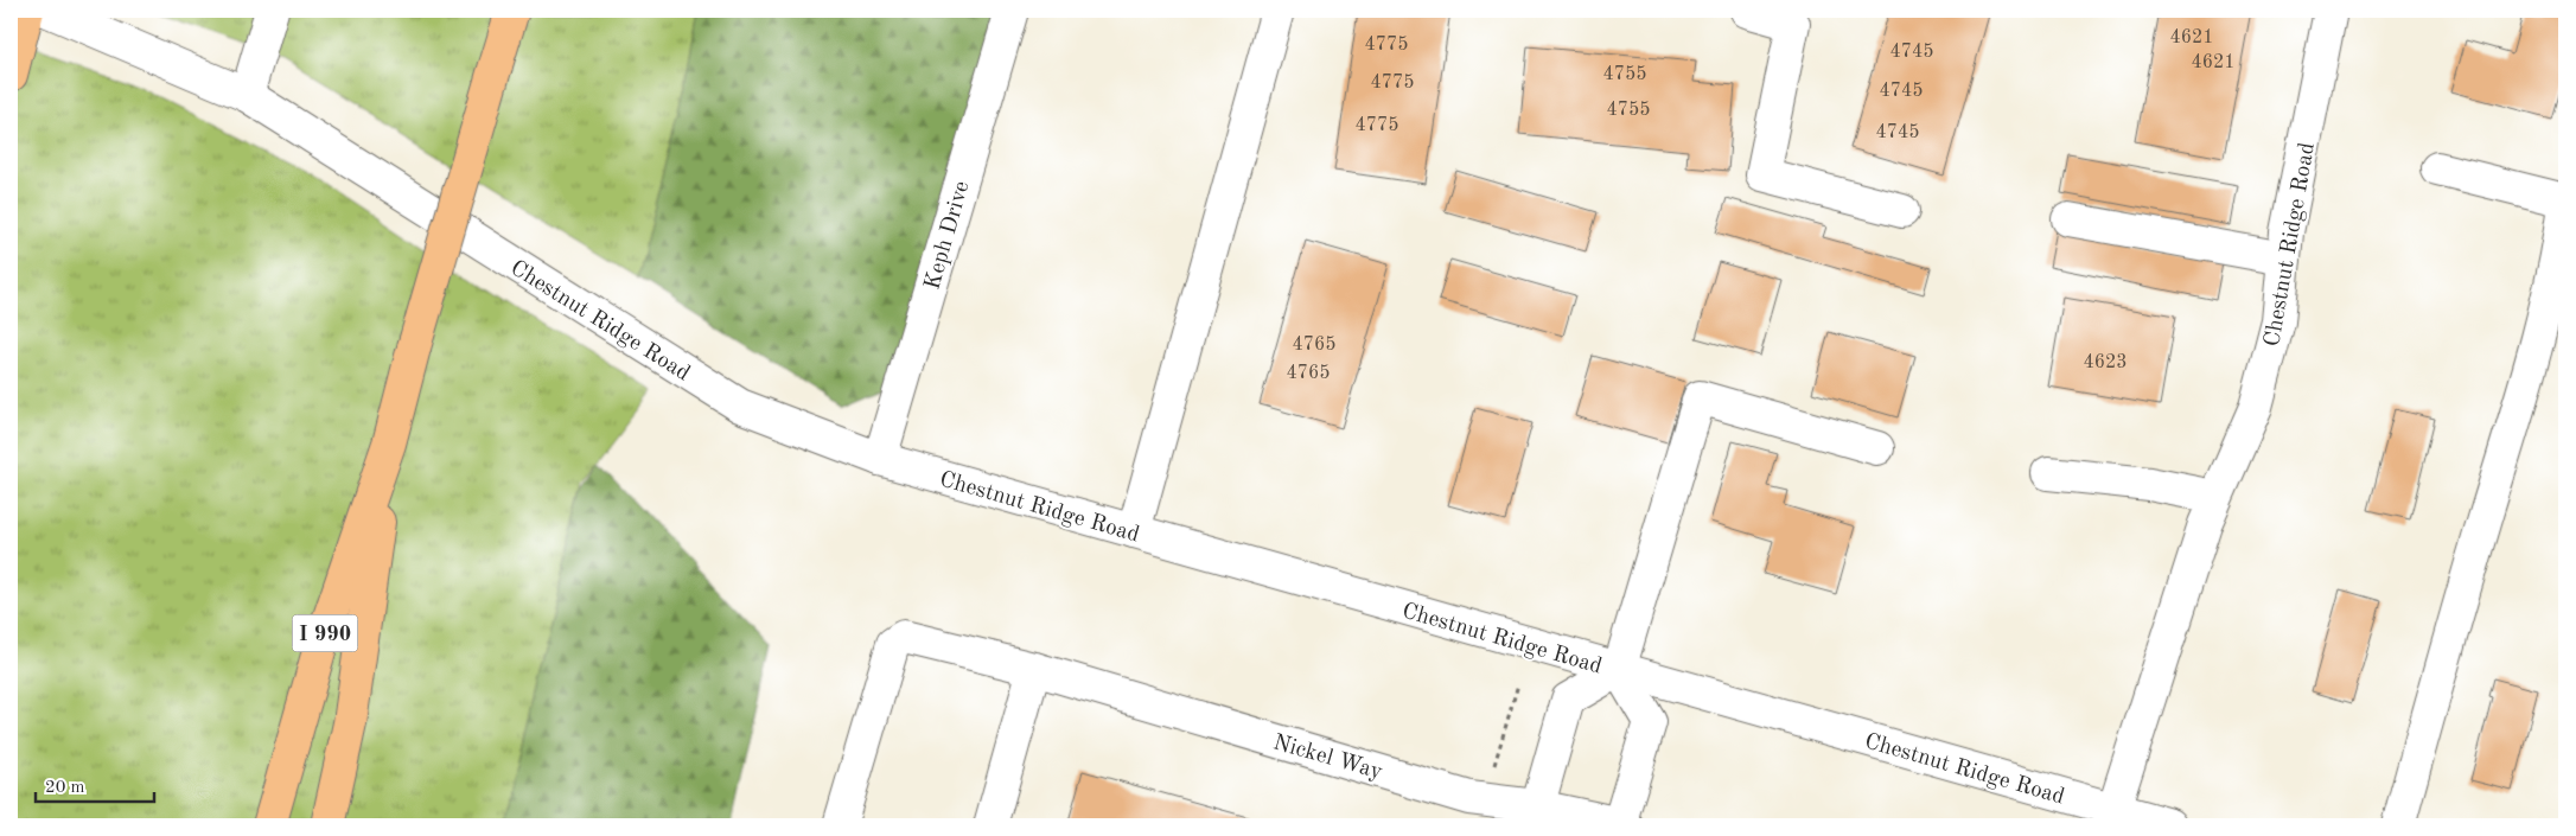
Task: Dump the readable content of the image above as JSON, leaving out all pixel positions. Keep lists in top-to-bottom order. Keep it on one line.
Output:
{"streets":{"highway":["I 990"],"street":["Keph Drive","Chestnut Ridge Road","Nickel Way"]},"crossings":[["Keph Drive","Chestnut Ridge Road"]],"house_numbers":["4621","4775","4745","4621","4755","4775","4745","4755","4775","4745","4765","4623","4765"],"scale_bar":"20 m"}
